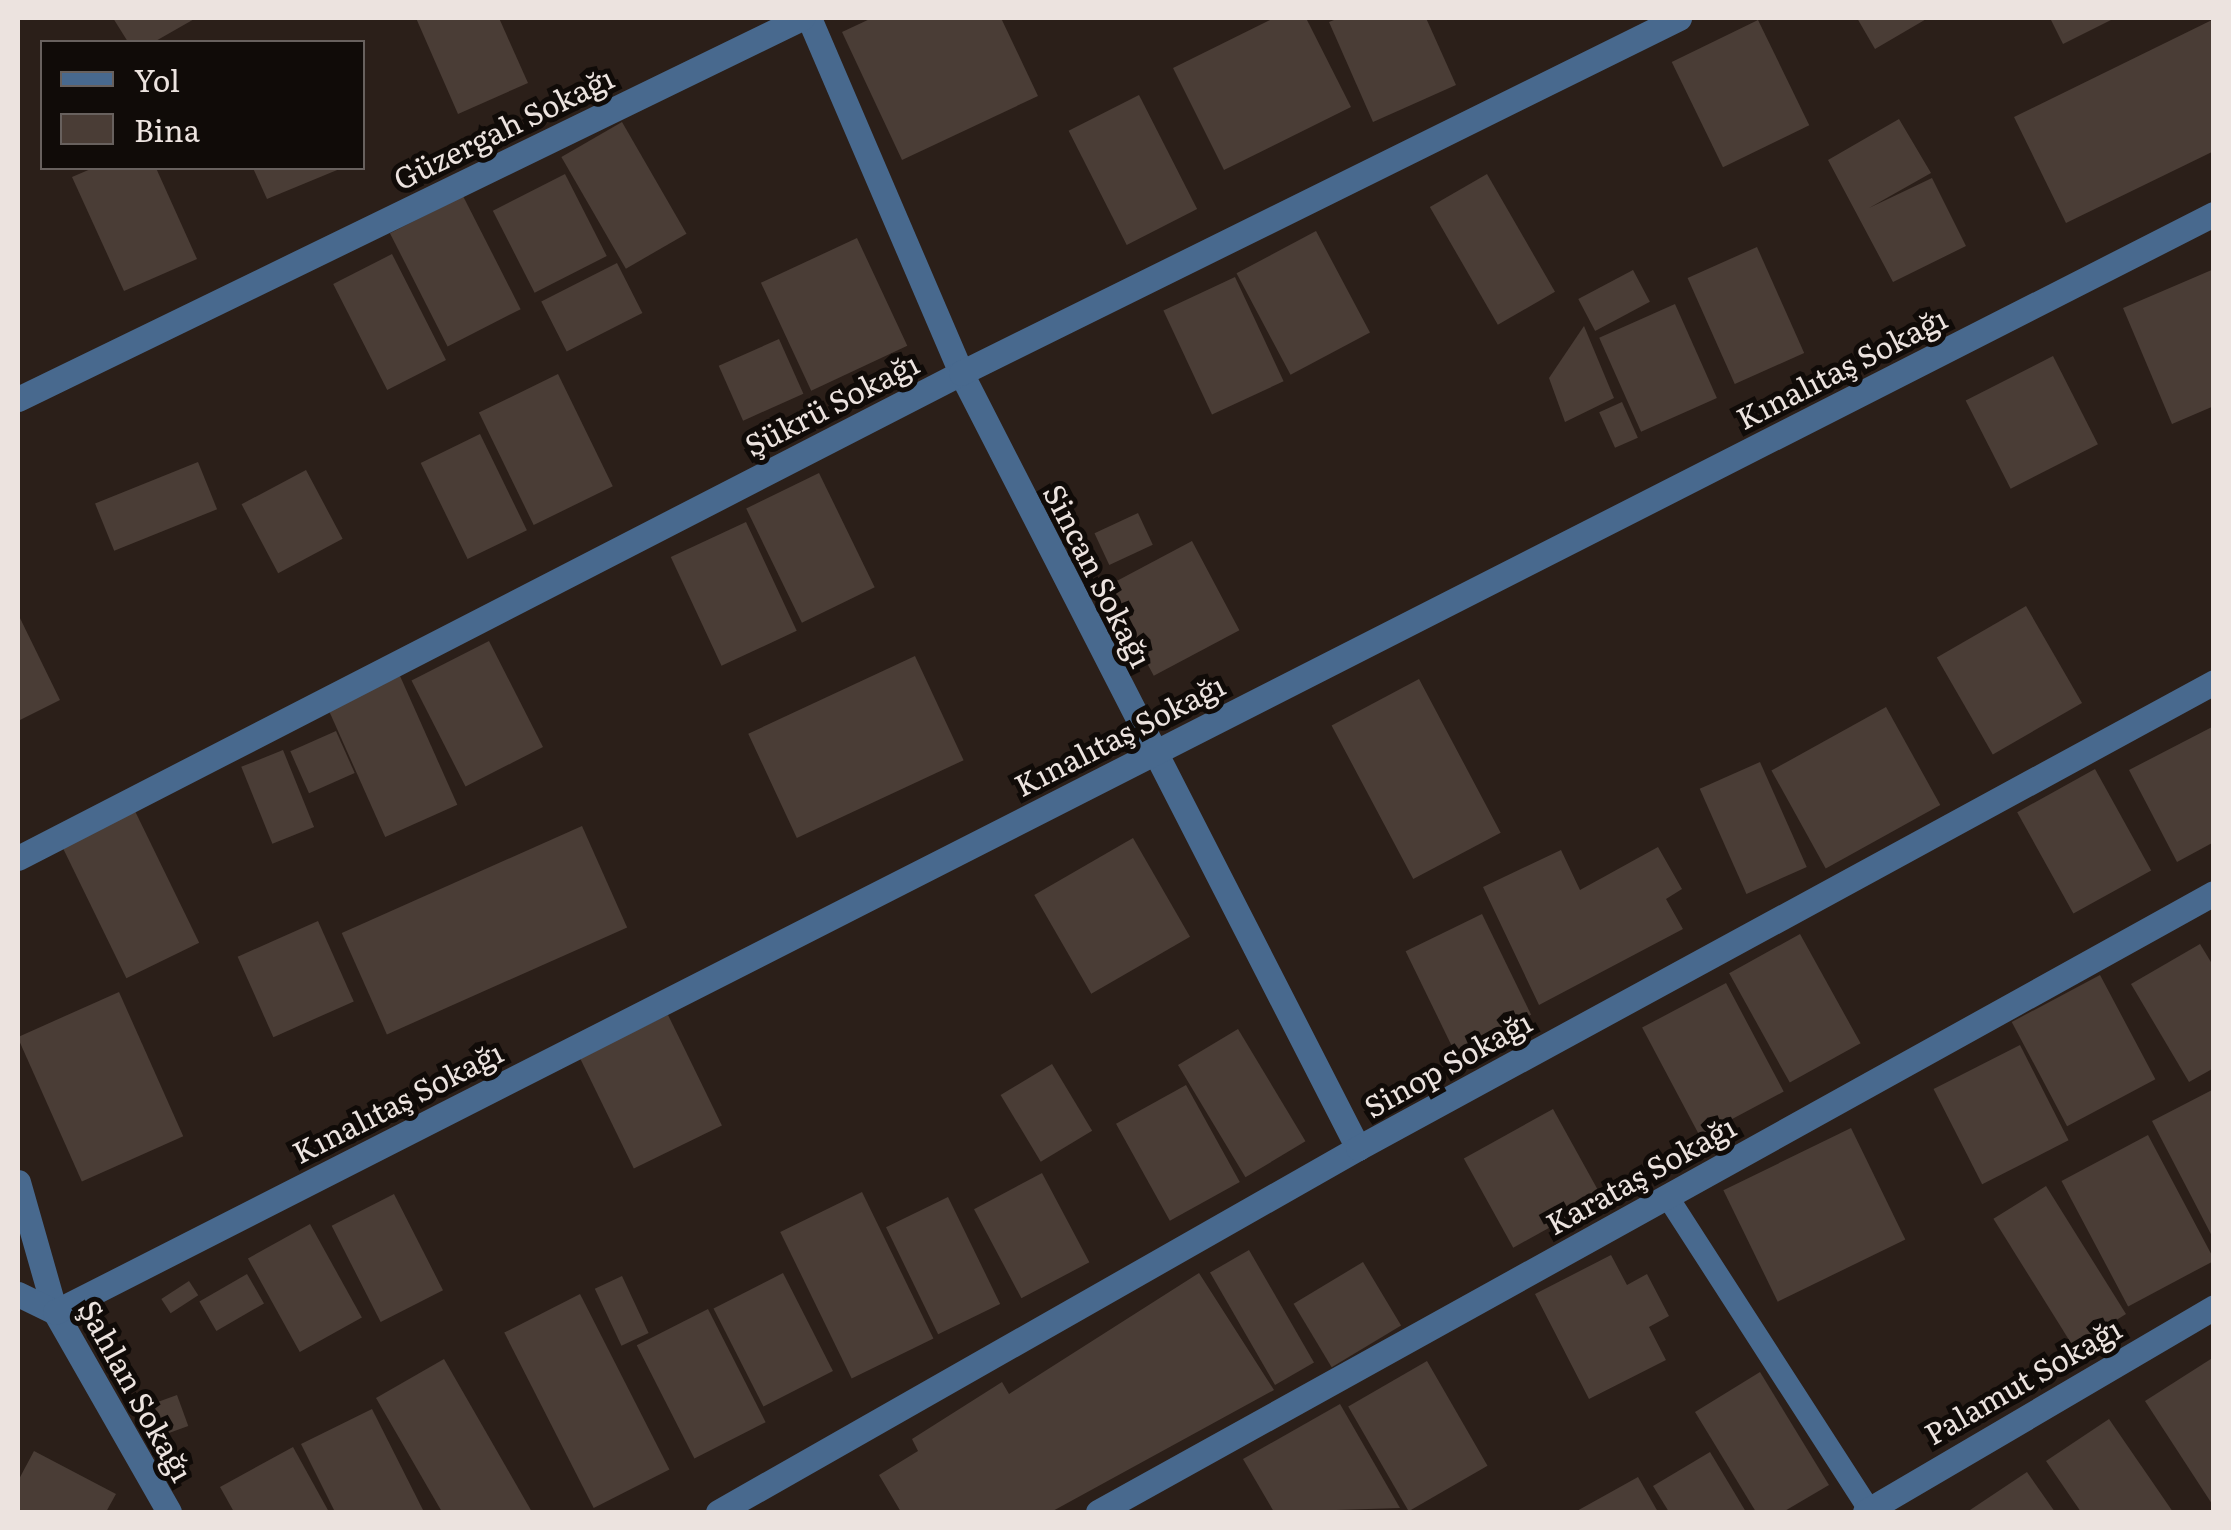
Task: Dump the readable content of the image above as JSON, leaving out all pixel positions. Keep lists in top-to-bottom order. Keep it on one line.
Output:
{"streets":{"street":["Güzergah Sokağı","Kınalıtaş Sokağı","Şükrü Sokağı","Sincan Sokağı","Sinop Sokağı","Karataş Sokağı","Palamut Sokağı","Şahlan Sokağı"]},"crossings":[["Güzergah Sokağı","Sincan Sokağı"],["Kınalıtaş Sokağı","Sincan Sokağı"],["Kınalıtaş Sokağı","Şahlan Sokağı"],["Şükrü Sokağı","Sincan Sokağı"],["Sincan Sokağı","Sinop Sokağı"]],"legend":["Yol","Bina"]}
